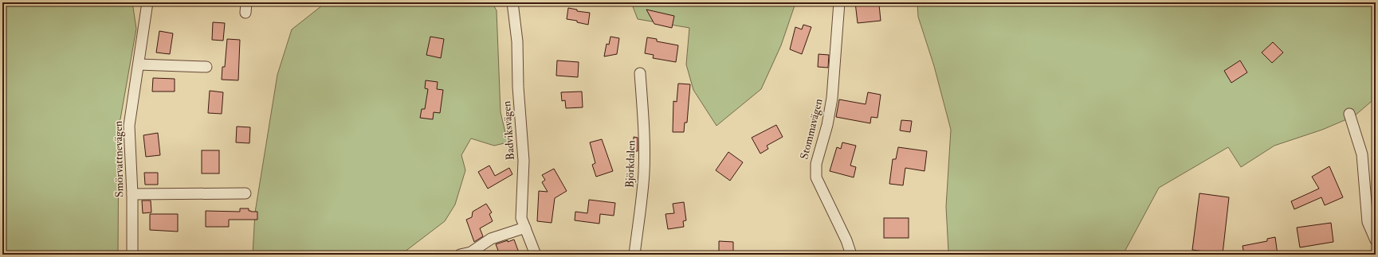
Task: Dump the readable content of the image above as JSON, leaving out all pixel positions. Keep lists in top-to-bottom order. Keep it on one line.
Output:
{"streets":{"street":["Stommavägen","Badviksvägen","Smörvattnevägen","Björkdalen"]}}
